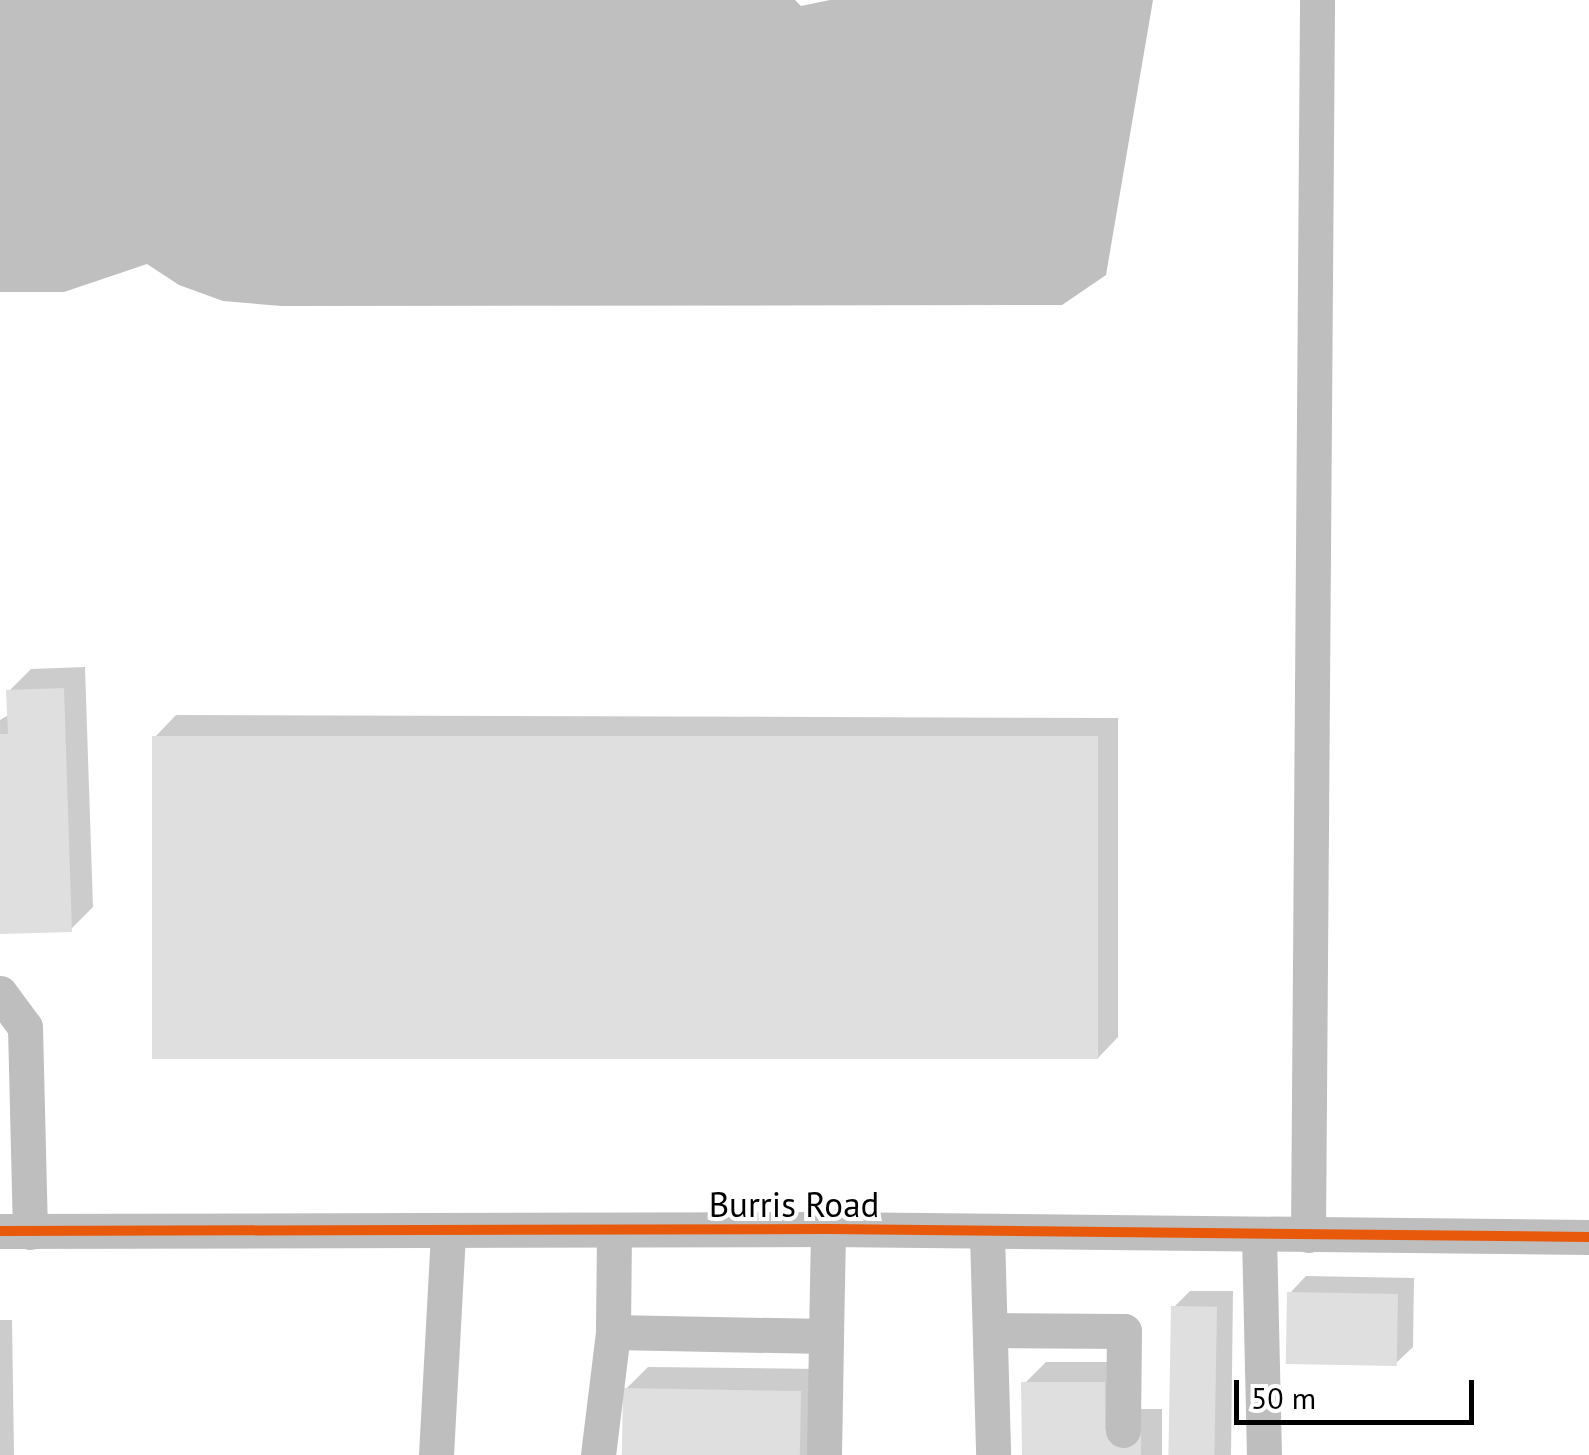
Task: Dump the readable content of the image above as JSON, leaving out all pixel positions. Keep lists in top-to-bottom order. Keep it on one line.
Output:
{"streets":{"street":["Burris Road"]},"scale_bar":"50 m"}
